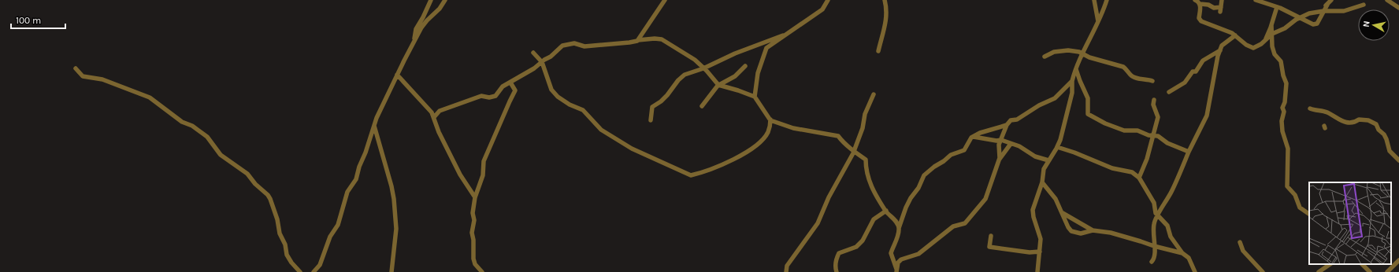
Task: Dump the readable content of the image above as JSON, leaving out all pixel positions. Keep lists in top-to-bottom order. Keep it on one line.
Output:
{"scale_bar":"100 m","north":"left"}
